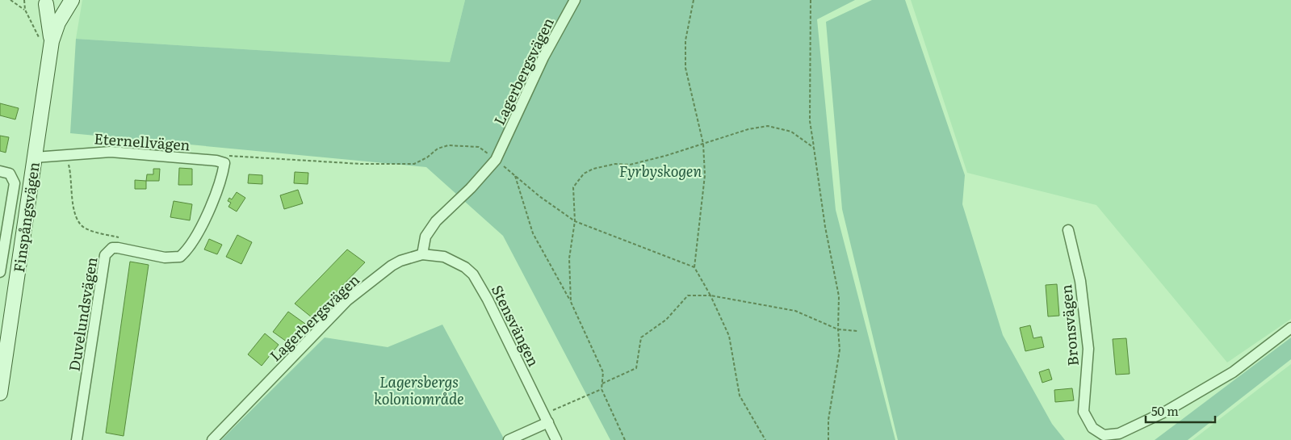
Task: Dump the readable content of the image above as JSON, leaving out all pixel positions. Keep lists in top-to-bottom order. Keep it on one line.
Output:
{"streets":{"main road":["Finspångsvägen"],"street":["Lagerbergsvägen","Eternellvägen","Duvelundsvägen","Stensvängen","Bronsvägen"]},"crossings":[["Lagerbergsvägen","Stensvängen"],["Eternellvägen","Finspångsvägen"],["Eternellvägen","Duvelundsvägen"]],"parks":["Fyrbyskogen","Lagersbergs koloniområde"],"scale_bar":"50 m"}
